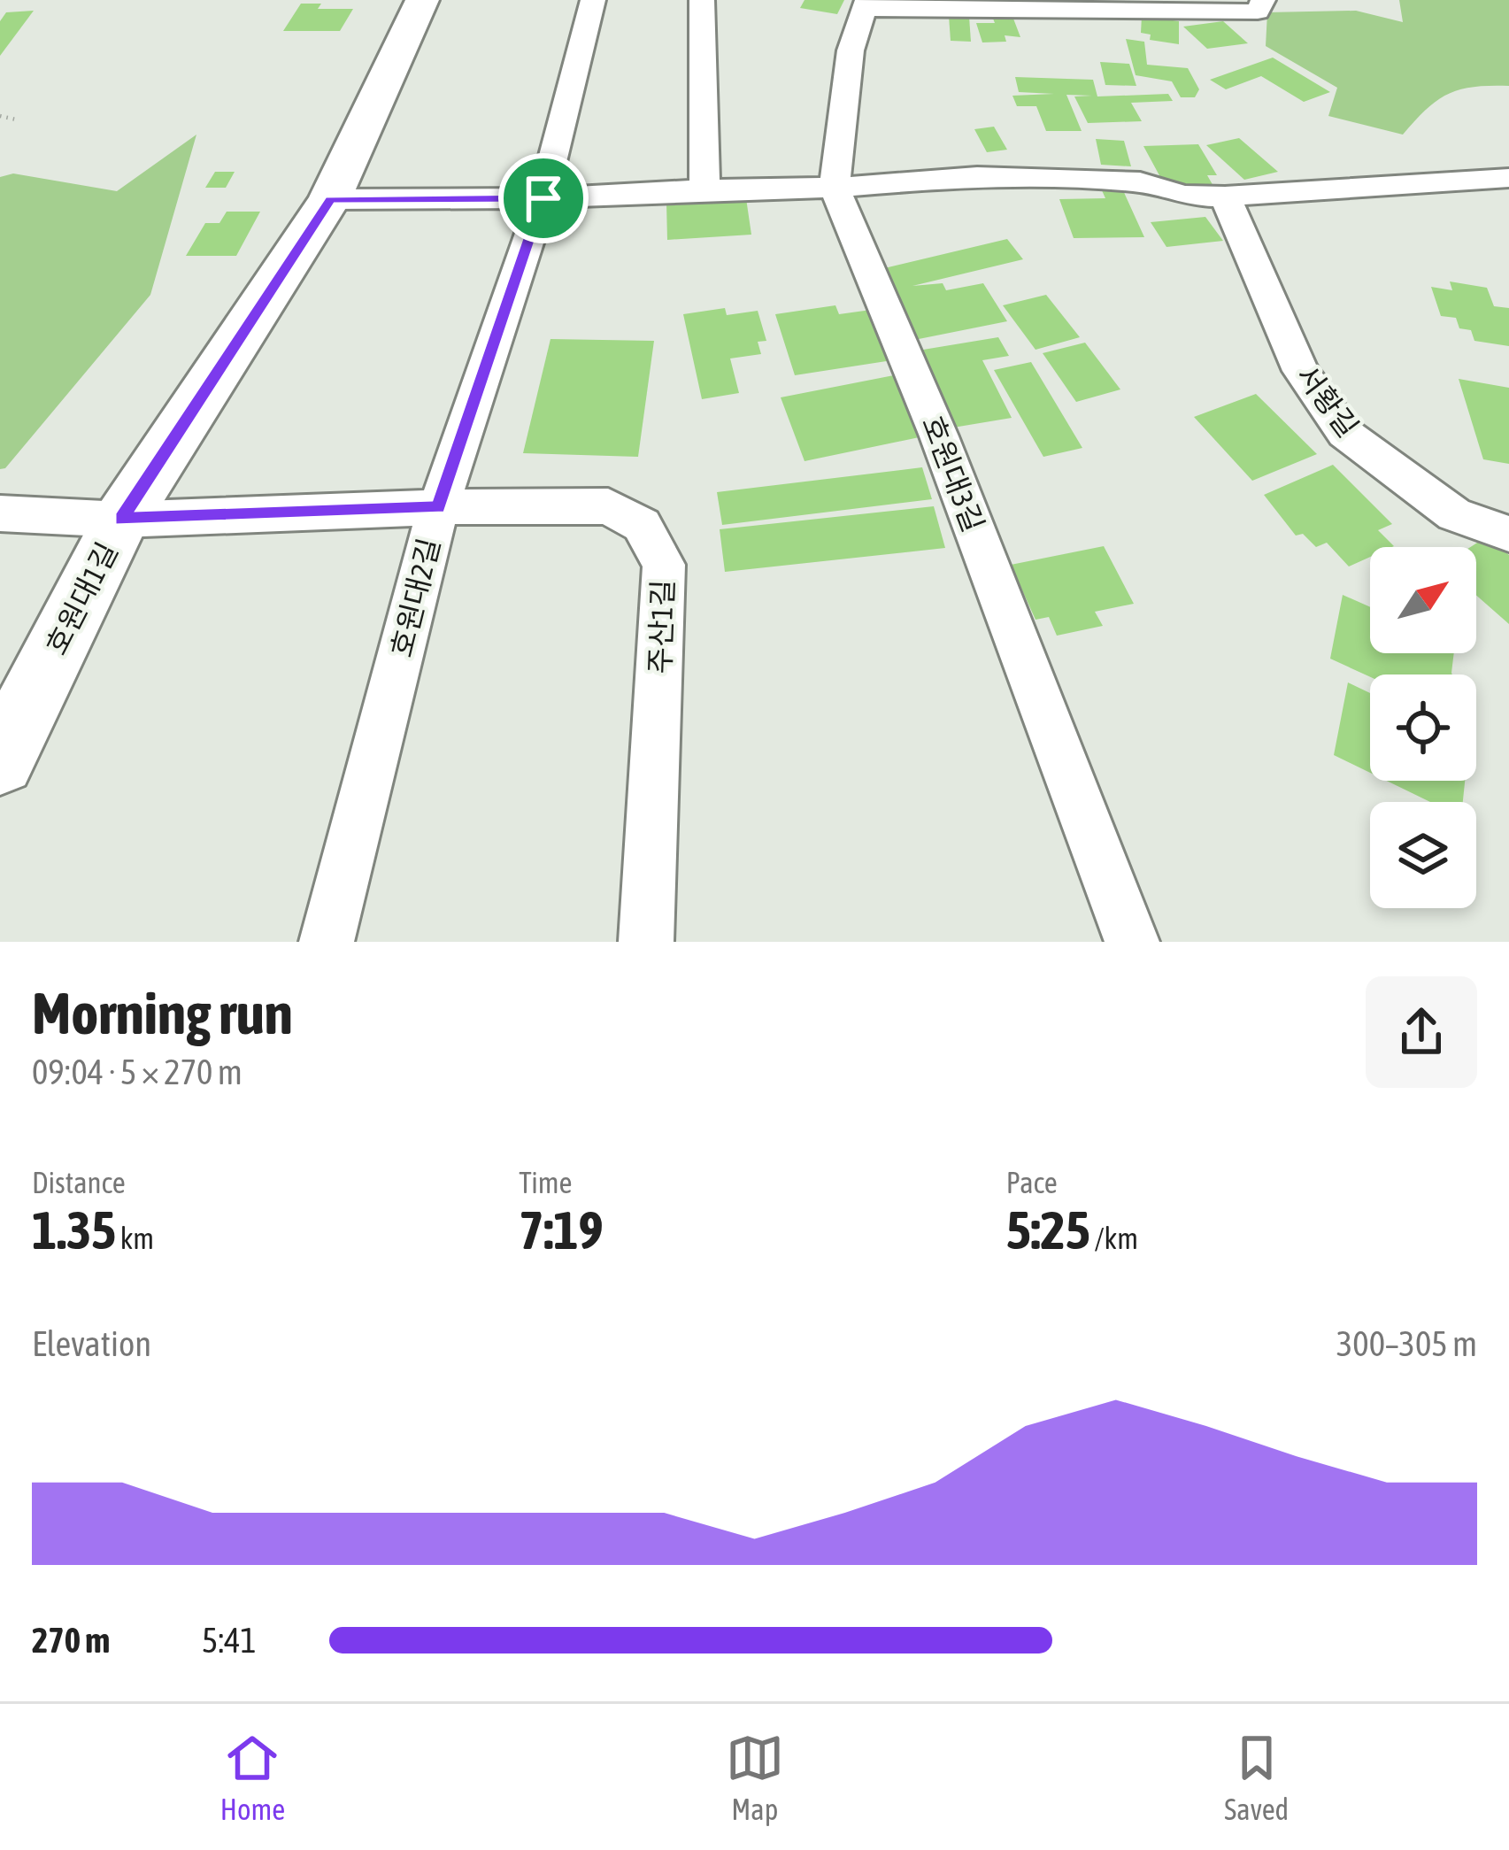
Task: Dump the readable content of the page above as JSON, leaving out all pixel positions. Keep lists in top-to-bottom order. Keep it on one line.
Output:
{"streets":{"street":["서황길","호원대3길","호원대2길","호원대1길","주산1길"]},"crossings":[["호원대2길","주산1길"],["호원대1길","주산1길"]],"north":"top right","page":{"heading":["Morning run","09:04 · 5 × 270 m"],"stats":[["Distance","1.35 km"],["Time","7:19"],["Pace","5:25 /km"]],"chart":["Elevation","300–305 m"],"list":[{"name":"270 m","note":"5:41"}],"tabs":["Home","Map","Saved"]}}
